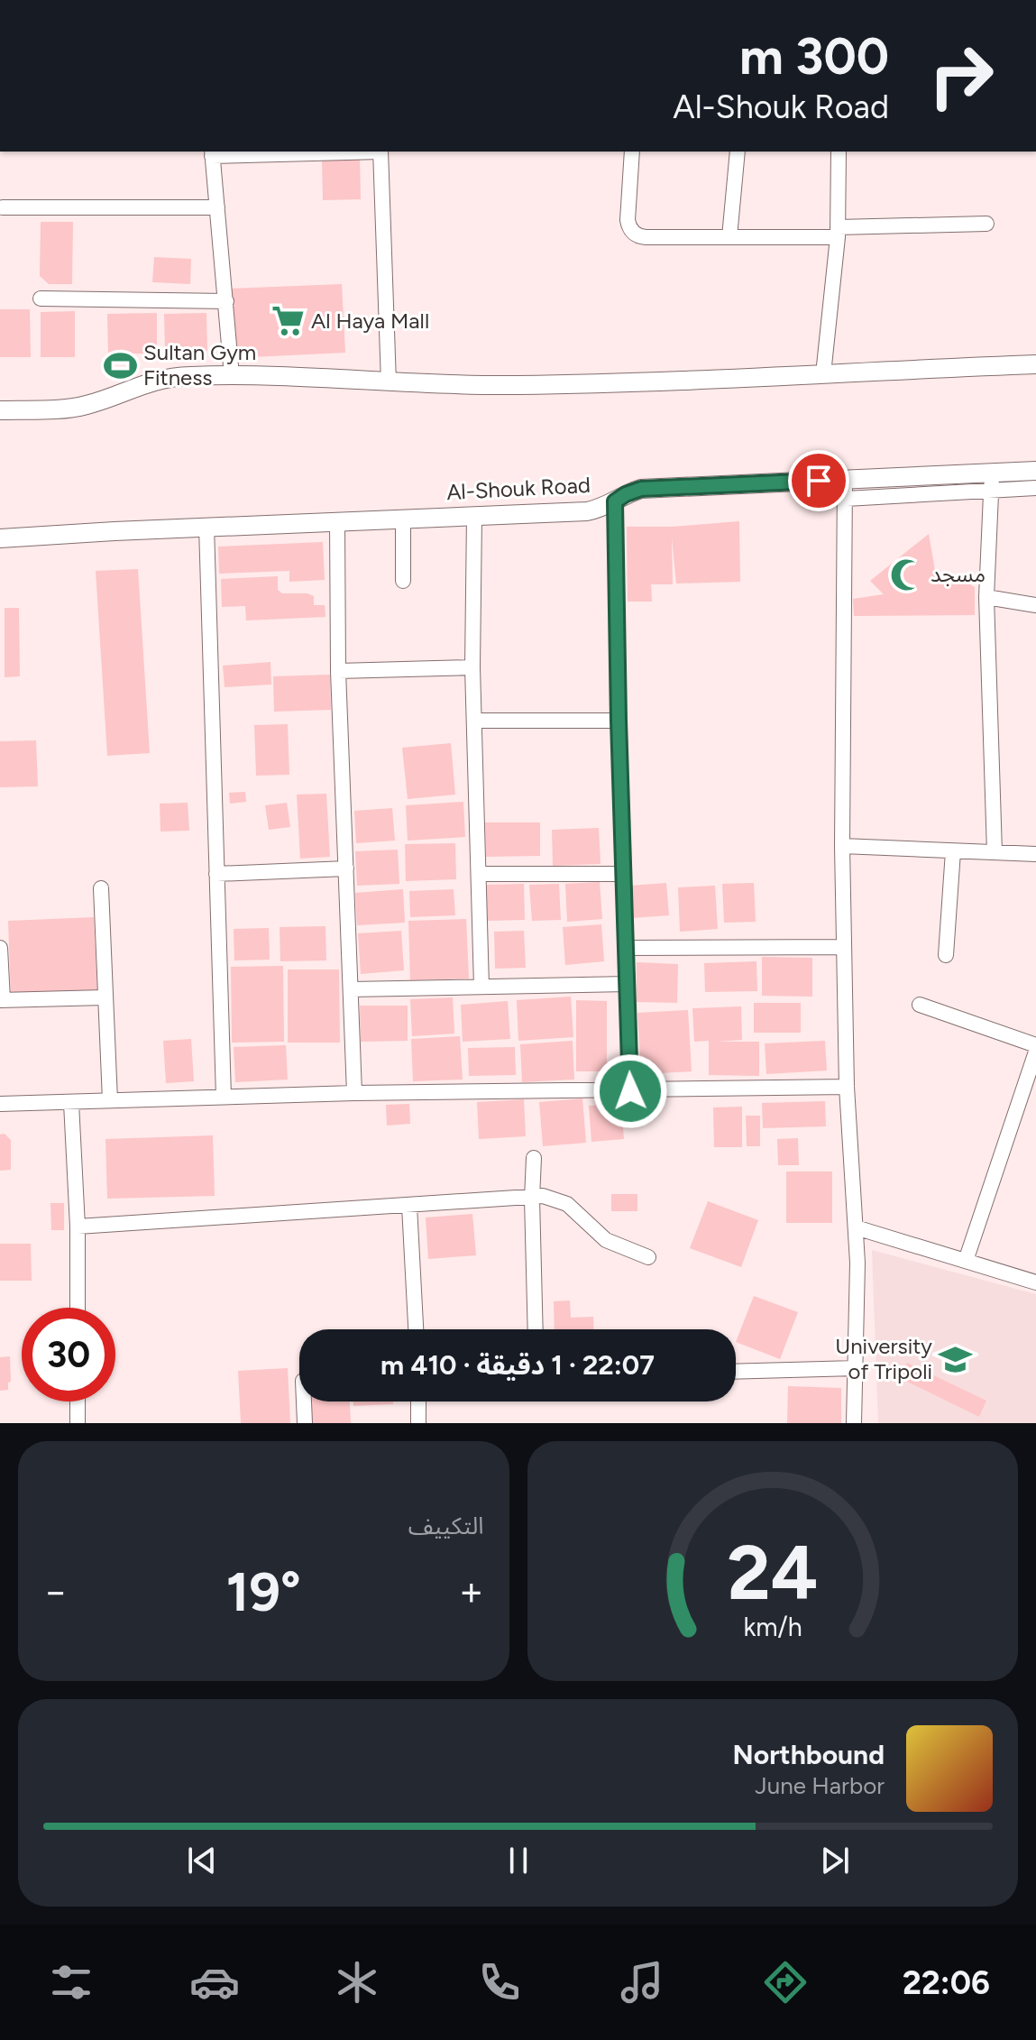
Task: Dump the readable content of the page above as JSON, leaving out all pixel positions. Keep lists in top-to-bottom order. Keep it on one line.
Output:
{"streets":{"main road":["Al-Shouk Road"]},"places":{"supermarket":["Al Haya Mall"],"sports":["Sultan Gym Fitness"],"mosque":["مسجد"],"school or university":["University of Tripoli"]},"page":{"turn":["300 m","Al-Shouk Road"],"limit":"30","trip":"22:07 · 1 دقيقة · 410 m","tile":"التكييف","heat":["−","19°","+"],"song":["Northbound","June Harbor"],"tabs":"22:06","gauge":["24","km/h"]}}
